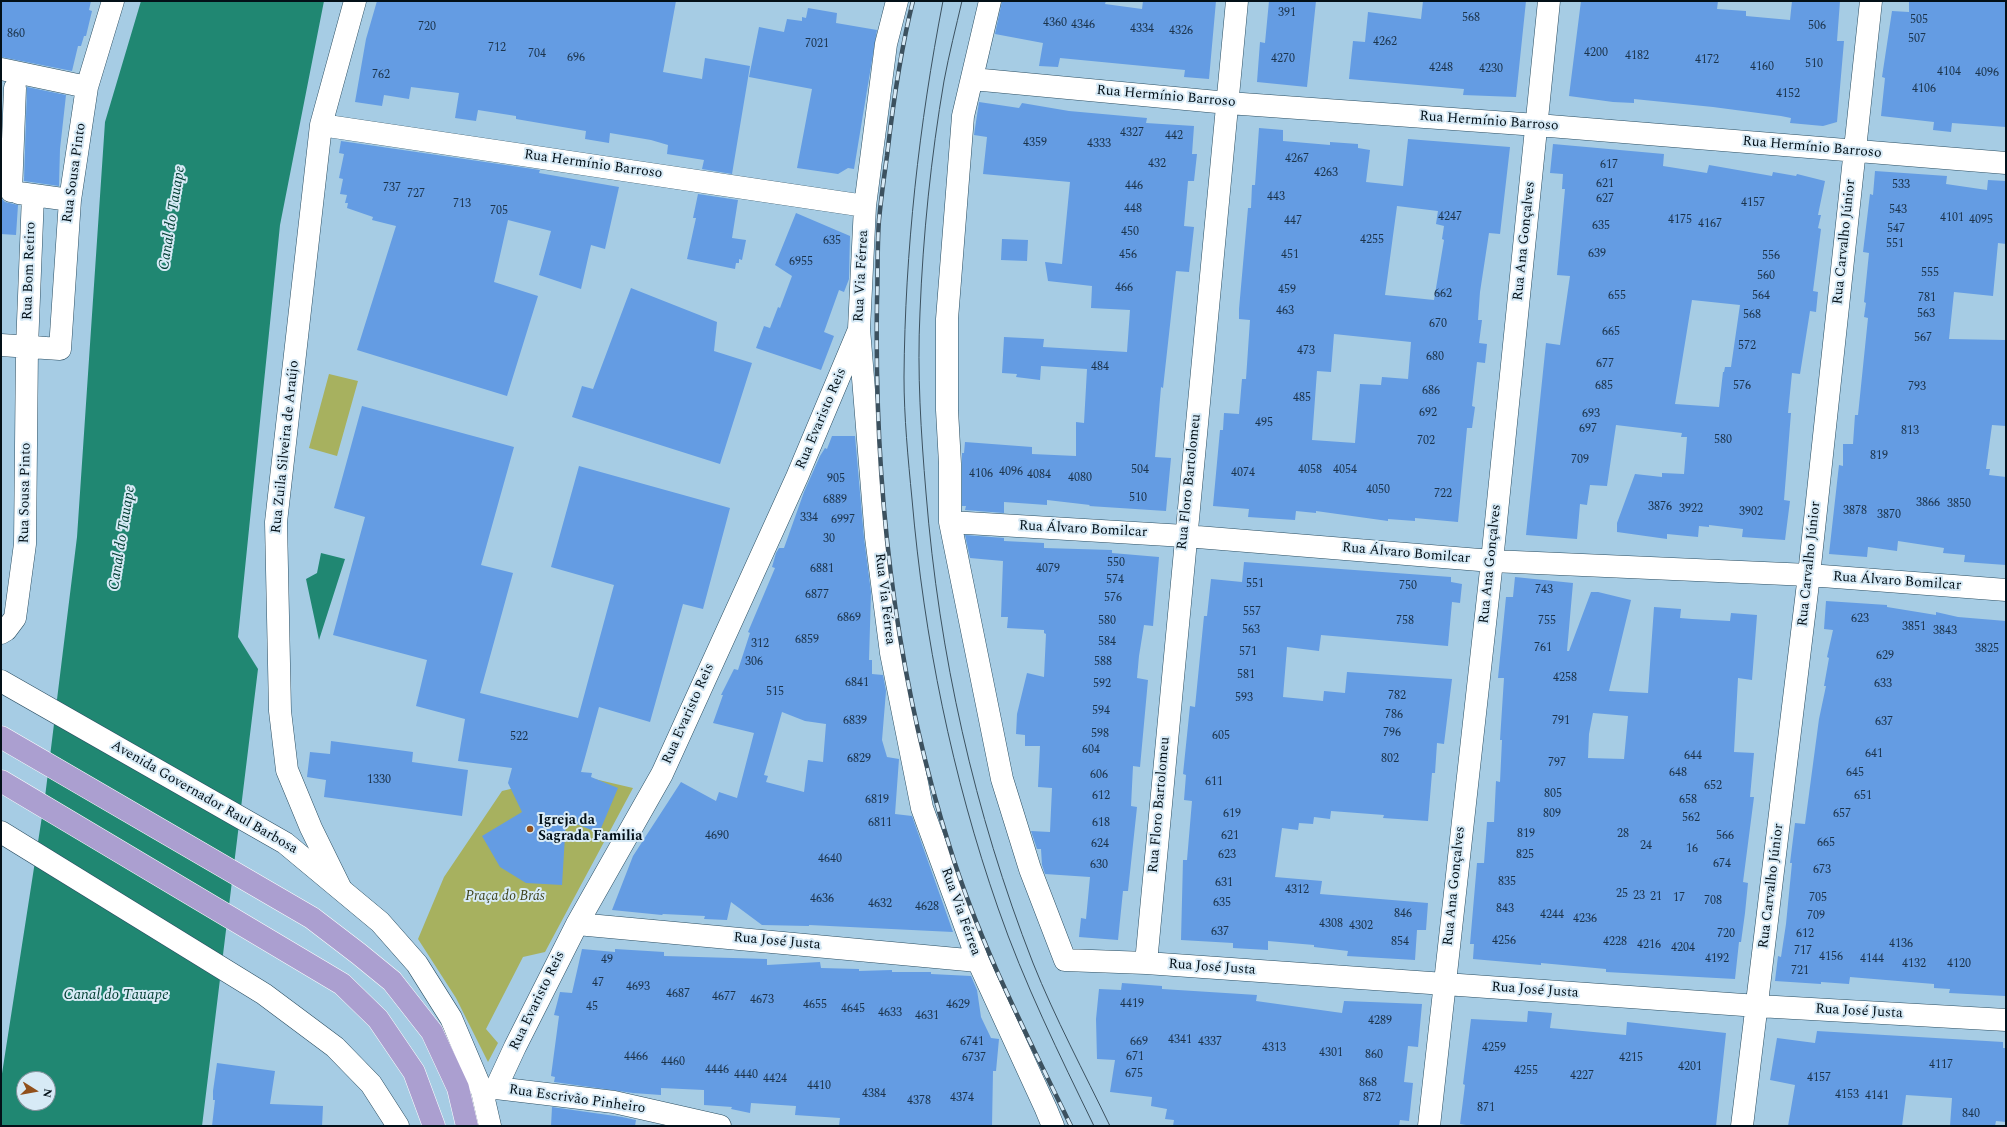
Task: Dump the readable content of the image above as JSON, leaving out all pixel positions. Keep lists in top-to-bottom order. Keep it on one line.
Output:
{"streets":{"street":["Rua Hermínio Barroso","Rua Sousa Pinto","Rua Ana Gonçalves","Rua Carvalho Júnior","Rua Bom Retiro","Rua Via Férrea","Rua Evaristo Reis","Rua Zuila Silveira de Araújo","Rua Floro Bartolomeu","Rua Álvaro Bomilcar","Avenida Governador Raul Barbosa","Rua José Justa","Rua Escrivão Pinheiro"]},"crossings":[["Rua Hermínio Barroso","Rua Ana Gonçalves"],["Rua Hermínio Barroso","Rua Carvalho Júnior"],["Rua Hermínio Barroso","Rua Via Férrea"],["Rua Hermínio Barroso","Rua Zuila Silveira de Araújo"],["Rua Hermínio Barroso","Rua Floro Bartolomeu"],["Rua Sousa Pinto","Rua Bom Retiro"],["Rua Ana Gonçalves","Rua Álvaro Bomilcar"],["Rua Ana Gonçalves","Rua José Justa"],["Rua Carvalho Júnior","Rua Álvaro Bomilcar"],["Rua Carvalho Júnior","Rua José Justa"],["Rua Via Férrea","Rua Evaristo Reis"],["Rua Via Férrea","Rua José Justa"],["Rua Evaristo Reis","Avenida Governador Raul Barbosa"],["Rua Evaristo Reis","Rua José Justa"],["Rua Evaristo Reis","Rua Escrivão Pinheiro"],["Rua Zuila Silveira de Araújo","Avenida Governador Raul Barbosa"],["Rua Floro Bartolomeu","Rua Álvaro Bomilcar"],["Rua Floro Bartolomeu","Rua José Justa"],["Rua Álvaro Bomilcar","Rua José Justa"],["Avenida Governador Raul Barbosa","Rua Escrivão Pinheiro"]],"water":["Canal do Tauape"],"parks":["Praça do Brás"],"places":["Igreja da Sagrada Familia"],"house_numbers":["391","568","505","4360","4346","506","720","4334","4326","860","507","4262","7021","712","4200","704","4182","696","4270","4172","510","4160","4248","4230","4104","4096","762","4106","4152","4327","442","4359","4333","4267","432","617","4263","621","533","446","737","727","443","627","4157","713","448","543","705","4247","4101","4175","4095","447","4167","635","547","450","4255","635","551","639","456","451","556","6955","555","560","466","459","662","655","564","781","463","563","568","670","665","567","572","473","680","677","484","685","576","793","686","485","692","693","495","697","813","580","702","819","709","504","4058","4054","4096","4074","4106","4084","4080","905","4050","722","510","6889","3866","3850","3876","3922","3878","3902","3870","334","6997","30","550","6881","4079","574","551","750","743","6877","576","557","6869","623","580","758","755","3851","563","3843","6859","584","312","761","3825","571","629","306","588","581","4258","6841","592","633","515","782","593","594","786","6839","791","637","796","598","605","522","604","641","644","6829","802","797","648","645","606","1330","611","652","805","612","651","6819","658","619","809","657","562","6811","618","819","28","4690","621","566","665","624","24","16","623","825","4640","674","630","673","835","631","4312","25","23","21","17","705","4636","708","635","4632","4628","843","846","4244","709","4236","4308","4302","637","720","612","4256","854","4228","4136","4216","4204","717","4156","4192","4144","49","4132","4120","721","47","4693","4687","4677","4673","4419","4655","4629","45","4645","4633","4631","4289","4341","6741","669","4337","4313","4259","4301","860","4466","671","6737","4215","4460","4117","4201","4446","4255","675","4440","4227","4157","4424","868","4410","4384","4153","4141","4374","872","4378","871","840"],"north":"right"}
